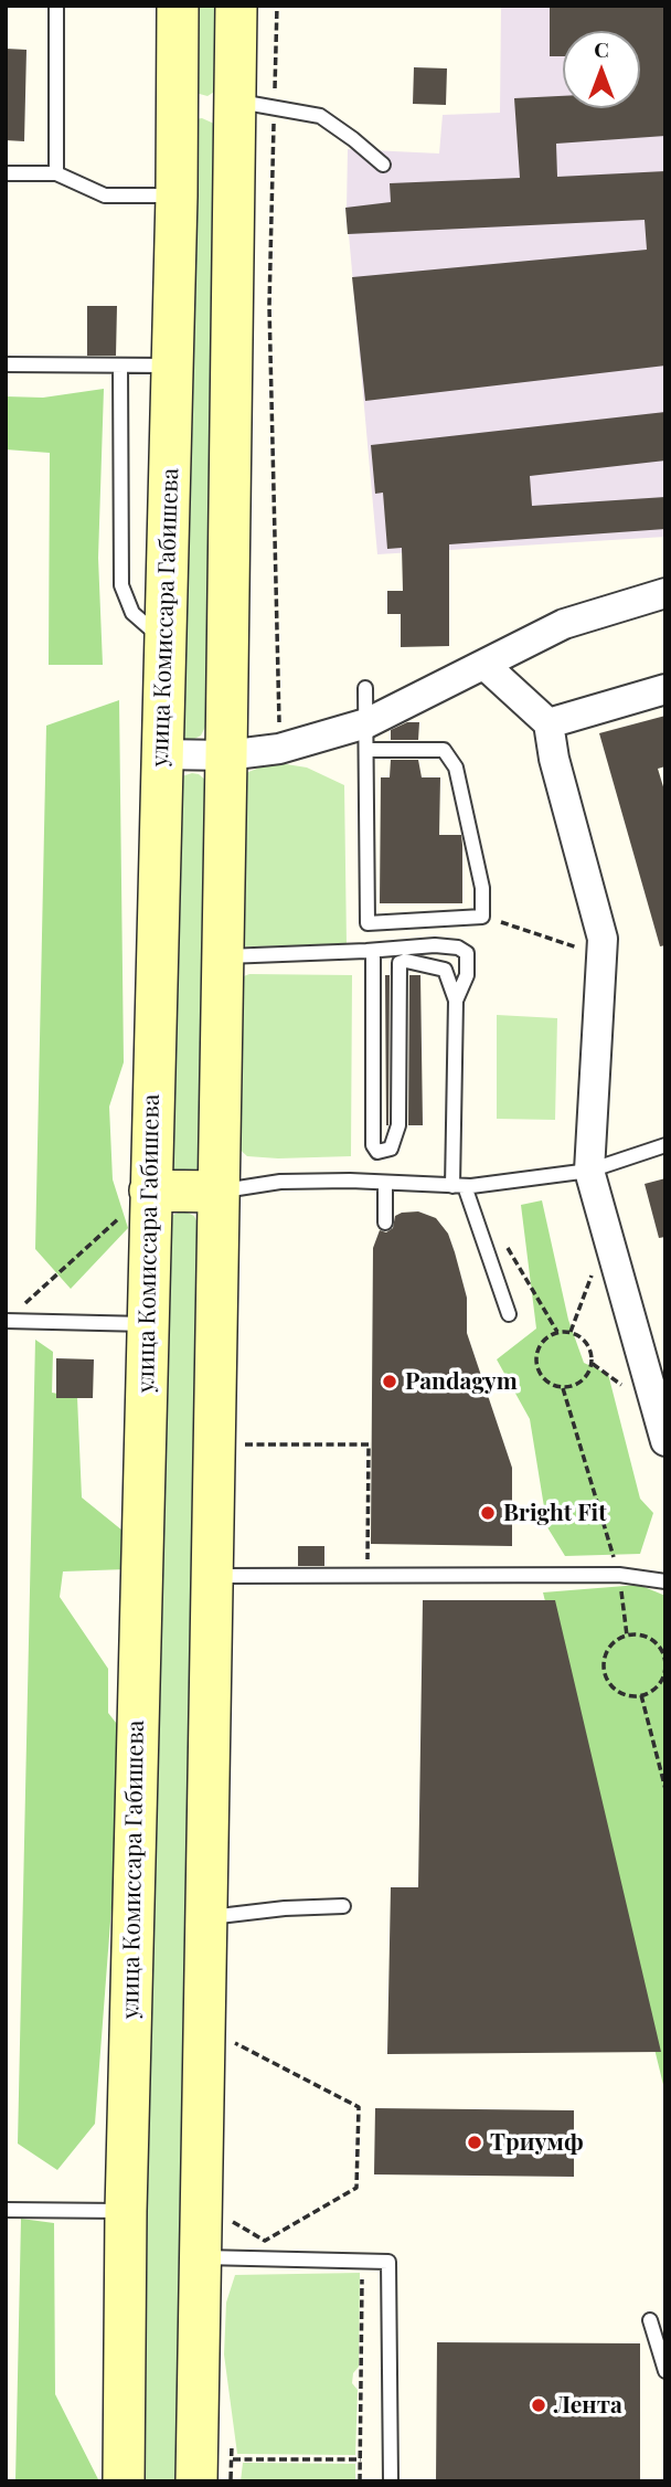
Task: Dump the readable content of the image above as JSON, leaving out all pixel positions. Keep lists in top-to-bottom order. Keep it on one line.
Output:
{"streets":{"street":["улица Комиссара Габишева"]},"places":["Pandagym","Bright Fit","Триумф","Лента"],"north":"top"}
